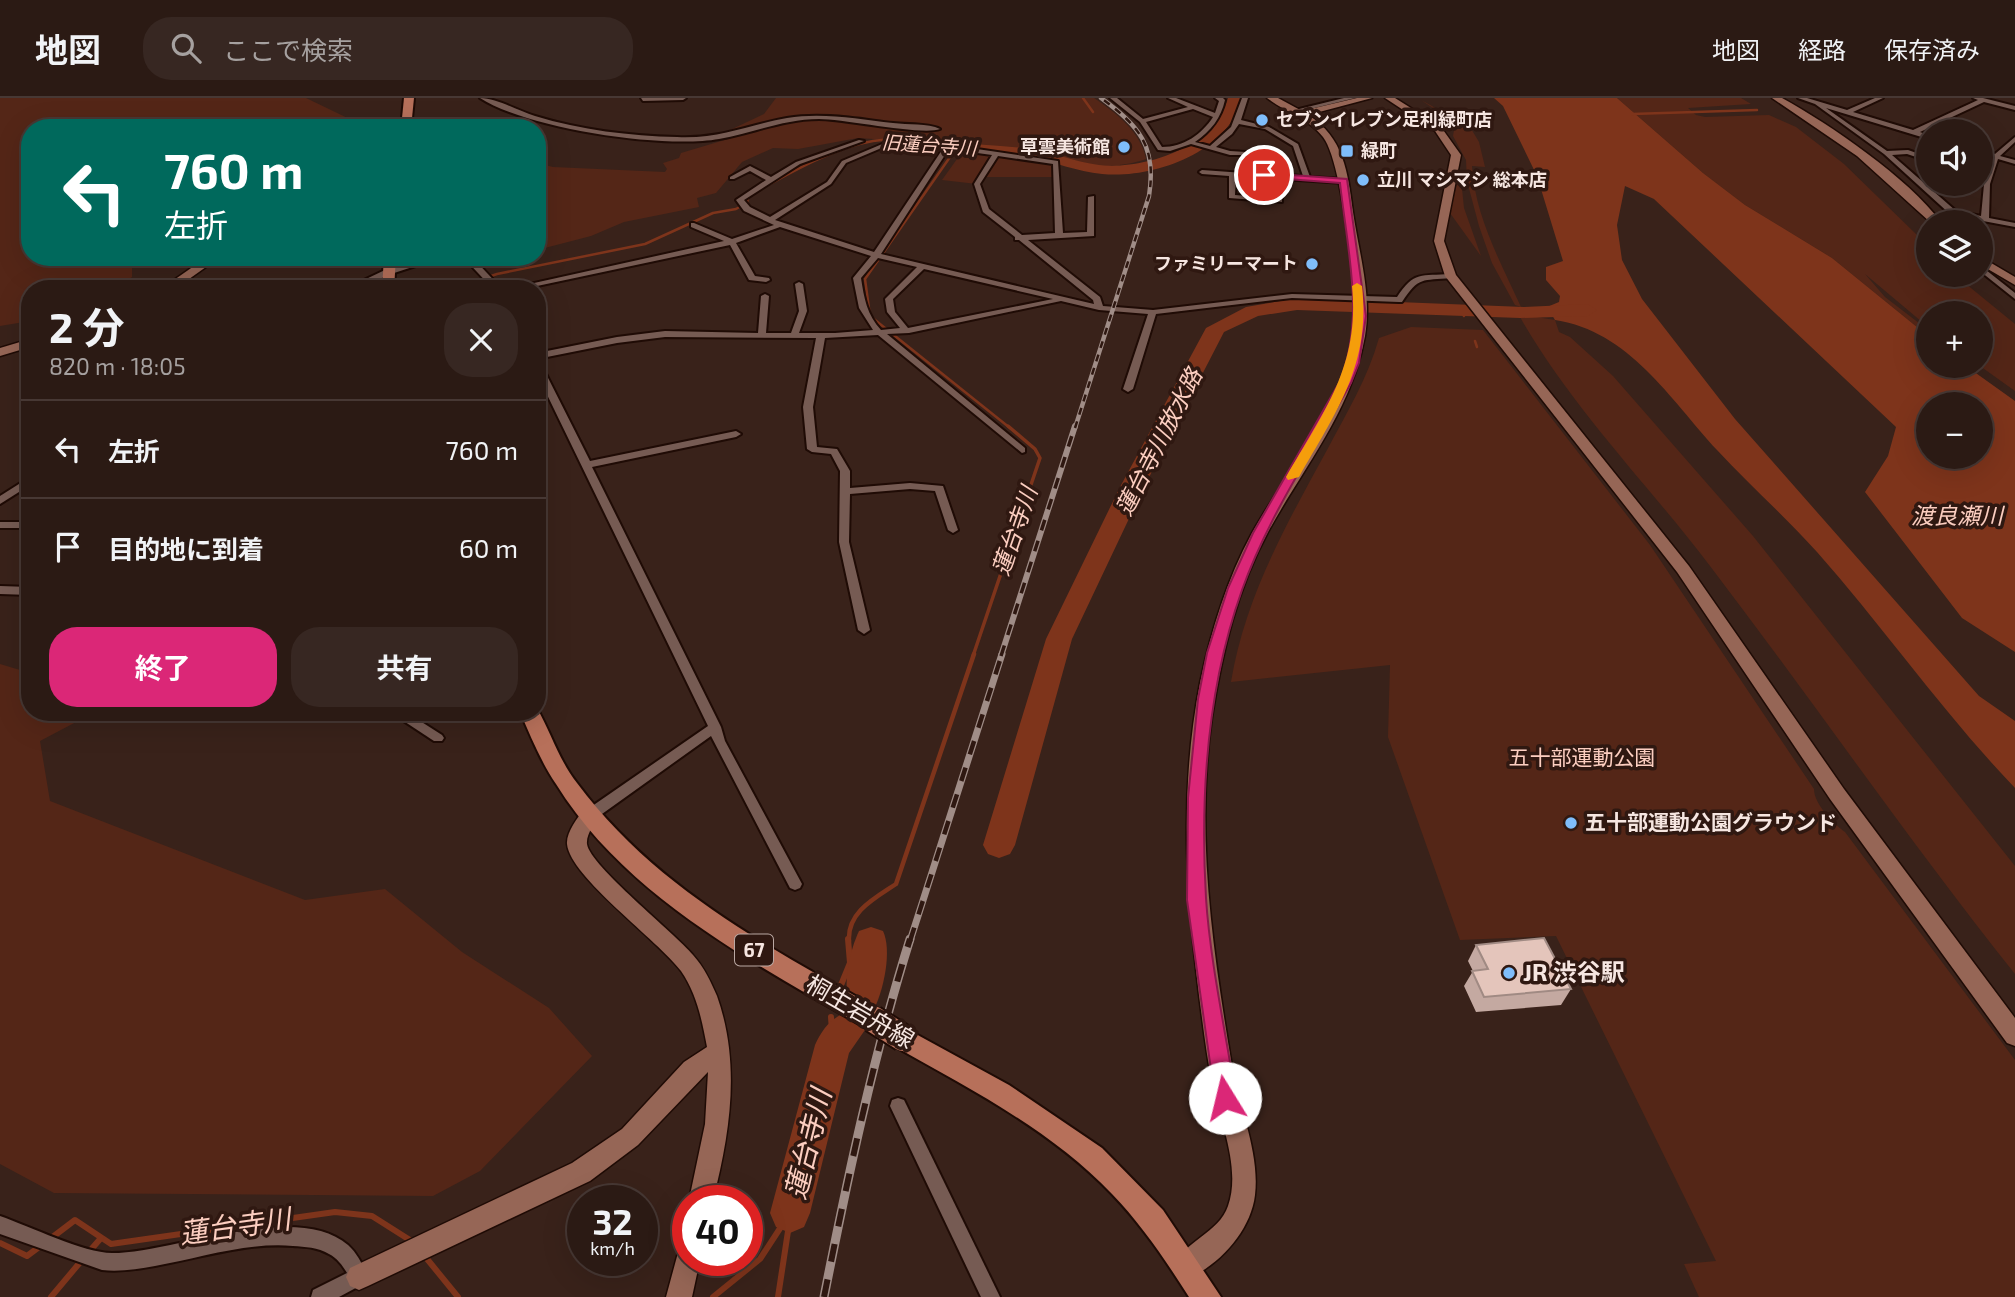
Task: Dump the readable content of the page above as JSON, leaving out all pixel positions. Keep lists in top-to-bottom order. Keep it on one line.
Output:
{"streets":{"main road":["67","桐生岩舟線"]},"water":["旧蓮台寺川","蓮台寺川放水路","渡良瀬川","蓮台寺川"],"parks":["五十部運動公園"],"places":{"other":["セブンイレブン足利緑町店","草雲美術館","立川 マシマシ 総本店","ファミリーマート","五十部運動公園グラウンド","JR 渋谷駅"],"transit":["緑町"]},"page":{"header":"地図","search":"ここで検索","nav":["地図","経路","保存済み"],"map_buttons":["+","−"],"turn":["760 m","左折"],"heading":["2 分","820 m · 18:05"],"list":[{"name":"左折","value":"760 m"},{"name":"目的地に到着","value":"60 m"}],"buttons":["終了","共有"],"speed":"32 km/h","limit":"40"}}
